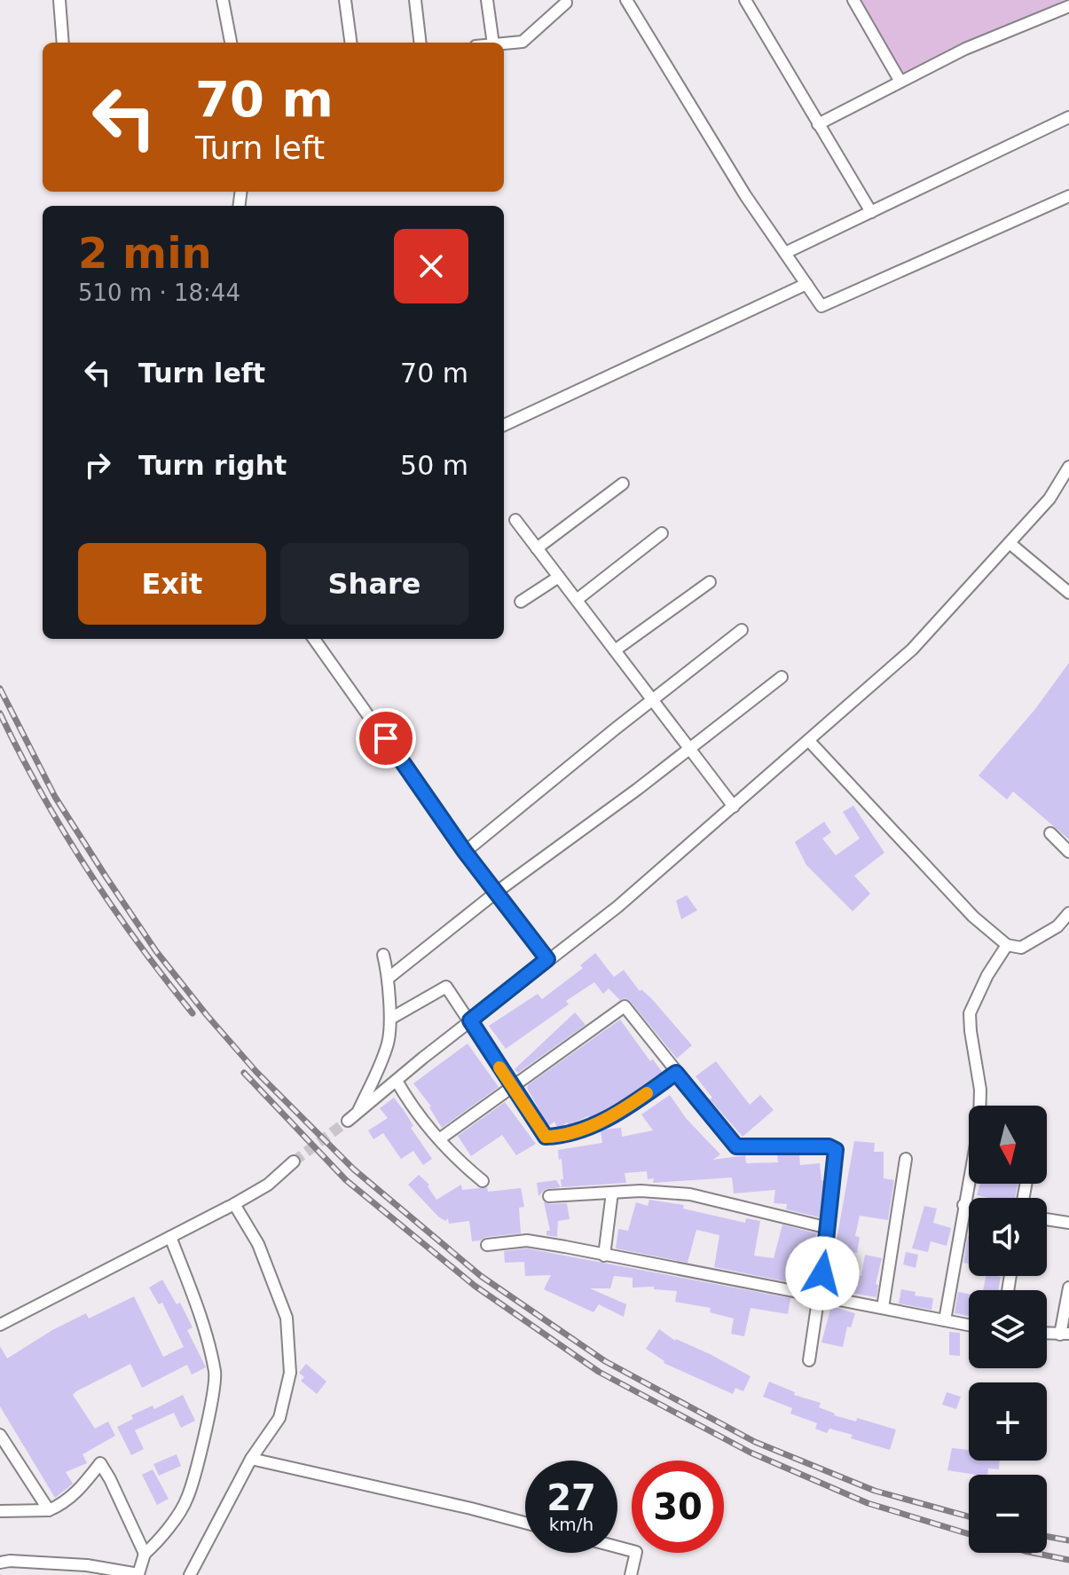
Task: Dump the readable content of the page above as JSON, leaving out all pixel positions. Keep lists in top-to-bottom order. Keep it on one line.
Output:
{"north":"bottom","page":{"turn":["70 m","Turn left"],"heading":["2 min","510 m · 18:44"],"list":[{"name":"Turn left","value":"70 m"},{"name":"Turn right","value":"50 m"}],"buttons":["Exit","Share"],"map_buttons":["+","−"],"speed":"27 km/h","limit":"30"}}
